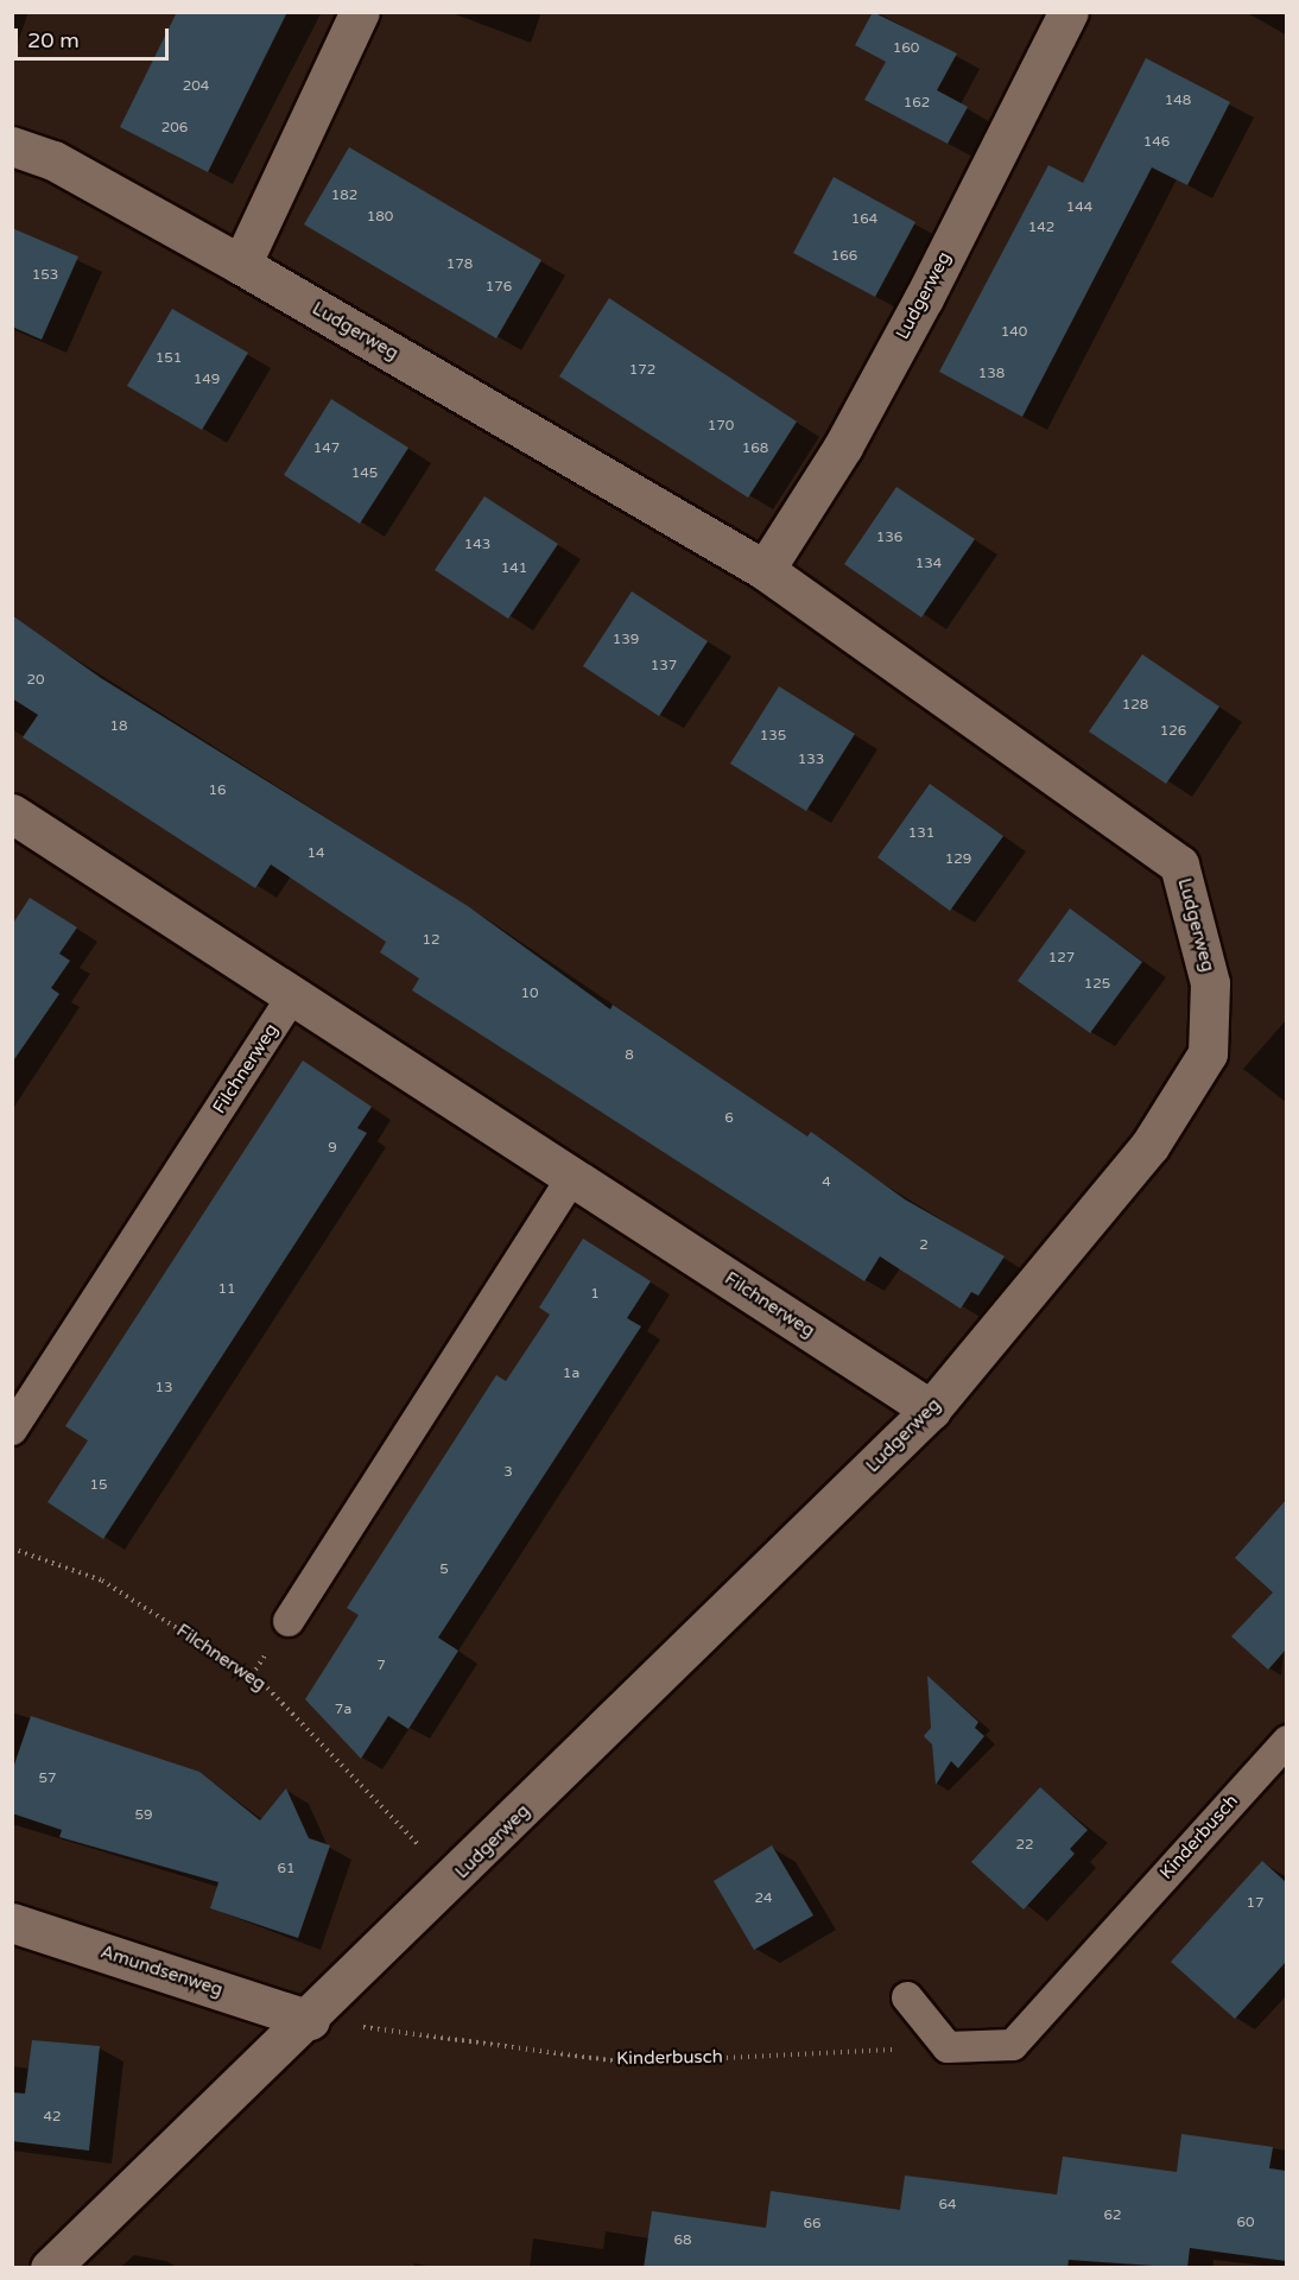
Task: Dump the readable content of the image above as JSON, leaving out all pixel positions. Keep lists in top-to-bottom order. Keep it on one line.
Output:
{"streets":{"street":["Ludgerweg","Filchnerweg","Amundsenweg"],"lane":["Kinderbusch"]},"crossings":[["Ludgerweg","Filchnerweg"],["Ludgerweg","Kinderbusch"],["Ludgerweg","Amundsenweg"],["Kinderbusch","Amundsenweg"]],"house_numbers":["160","204","148","162","206","146","182","144","180","164","142","166","178","153","176","140","151","172","138","149","170","147","168","145","136","143","134","141","139","137","20","128","18","126","135","133","16","131","14","129","12","127","125","10","8","6","9","4","2","11","1","1a","13","3","15","5","7","7a","57","59","22","61","24","17","42","64","62","60","66","68"],"scale_bar":"20 m"}
